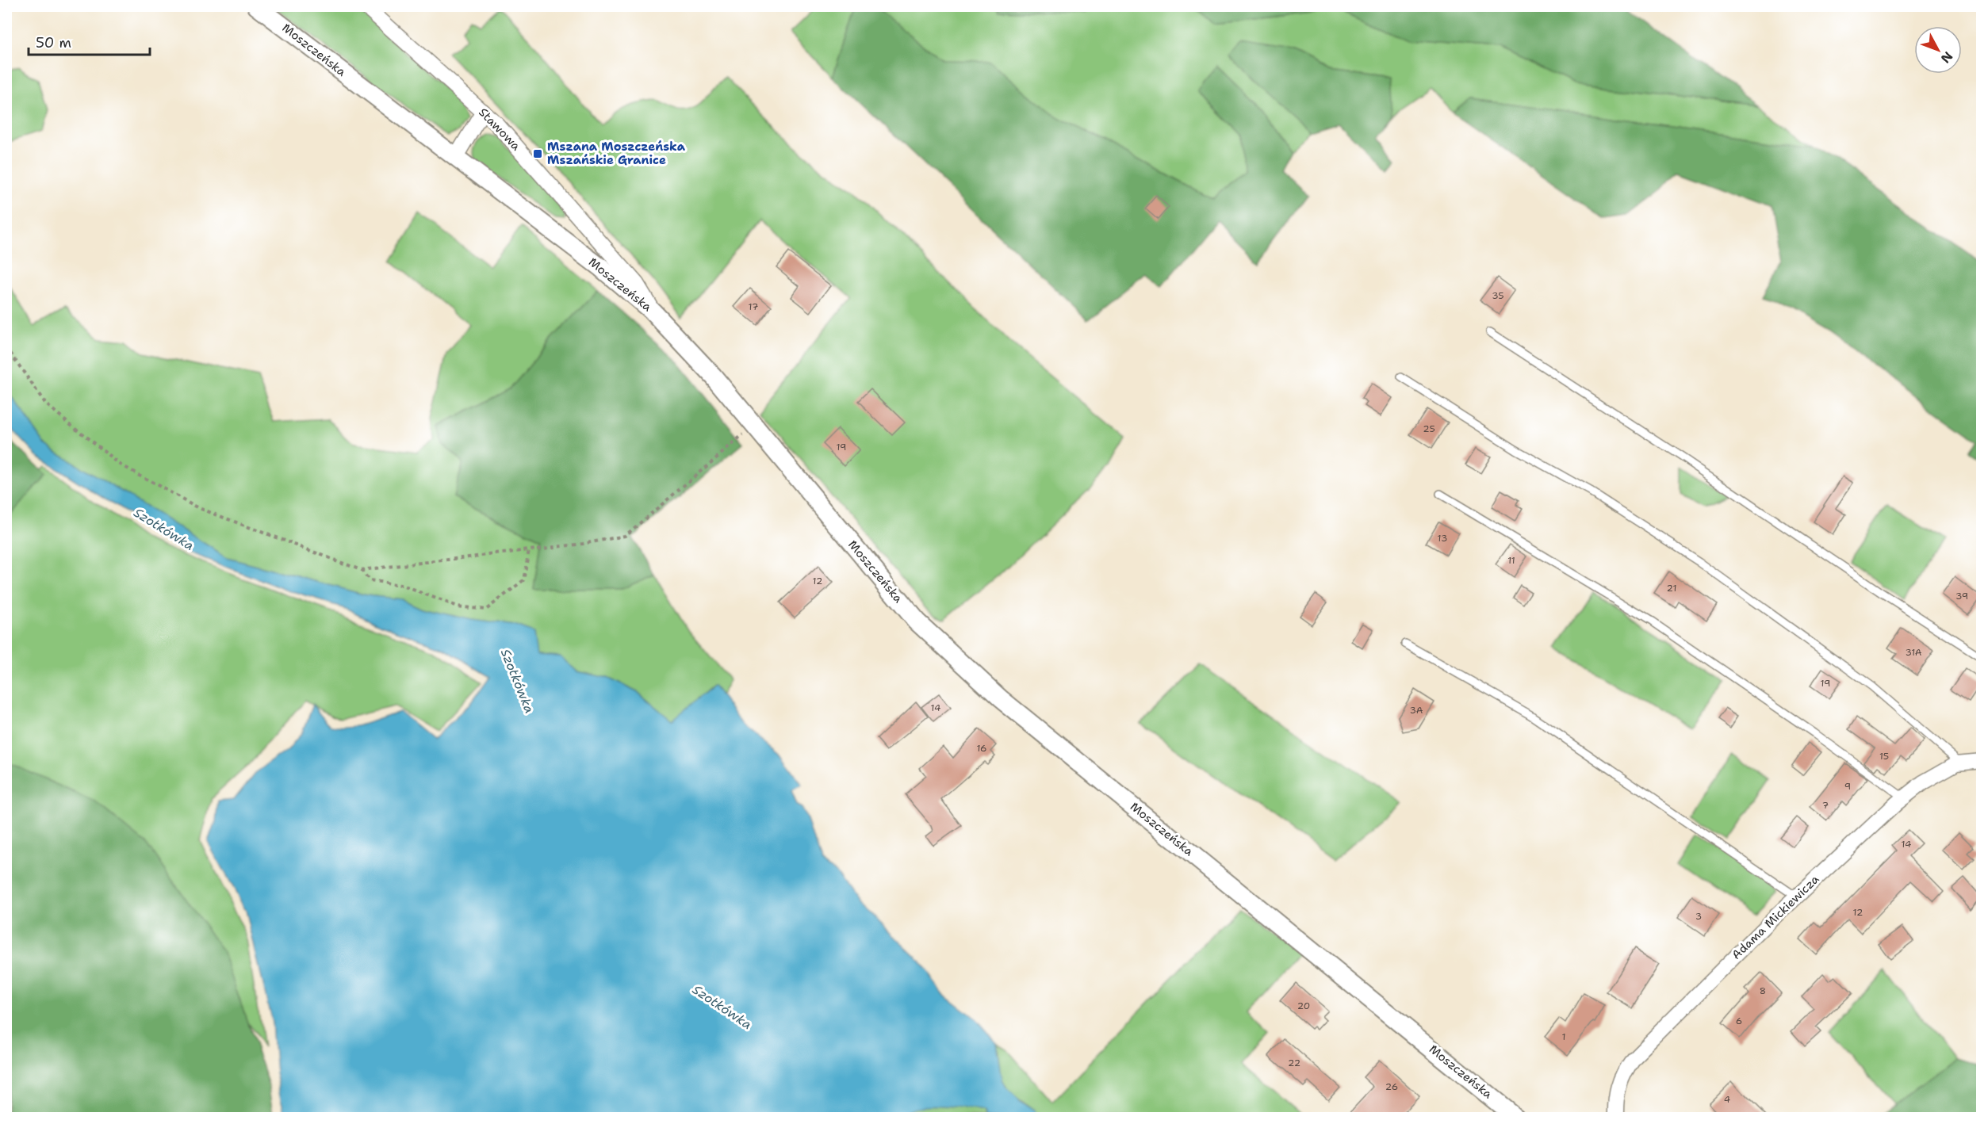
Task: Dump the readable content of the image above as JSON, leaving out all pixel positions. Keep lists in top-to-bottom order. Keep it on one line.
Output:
{"streets":{"street":["Moszczeńska","Stawowa","Adama Mickiewicza"]},"crossings":[["Moszczeńska","Stawowa"]],"water":["Szotkówka"],"places":{"transit":["Mszana Moszczeńska Mszańskie Granice"]},"house_numbers":["35","17","25","19","13","11","12","21","39","31A","19","14","3A","16","15","9","7","14","12","3","8","20","6","1","22","26","4"],"scale_bar":"50 m","north":"bottom right"}
